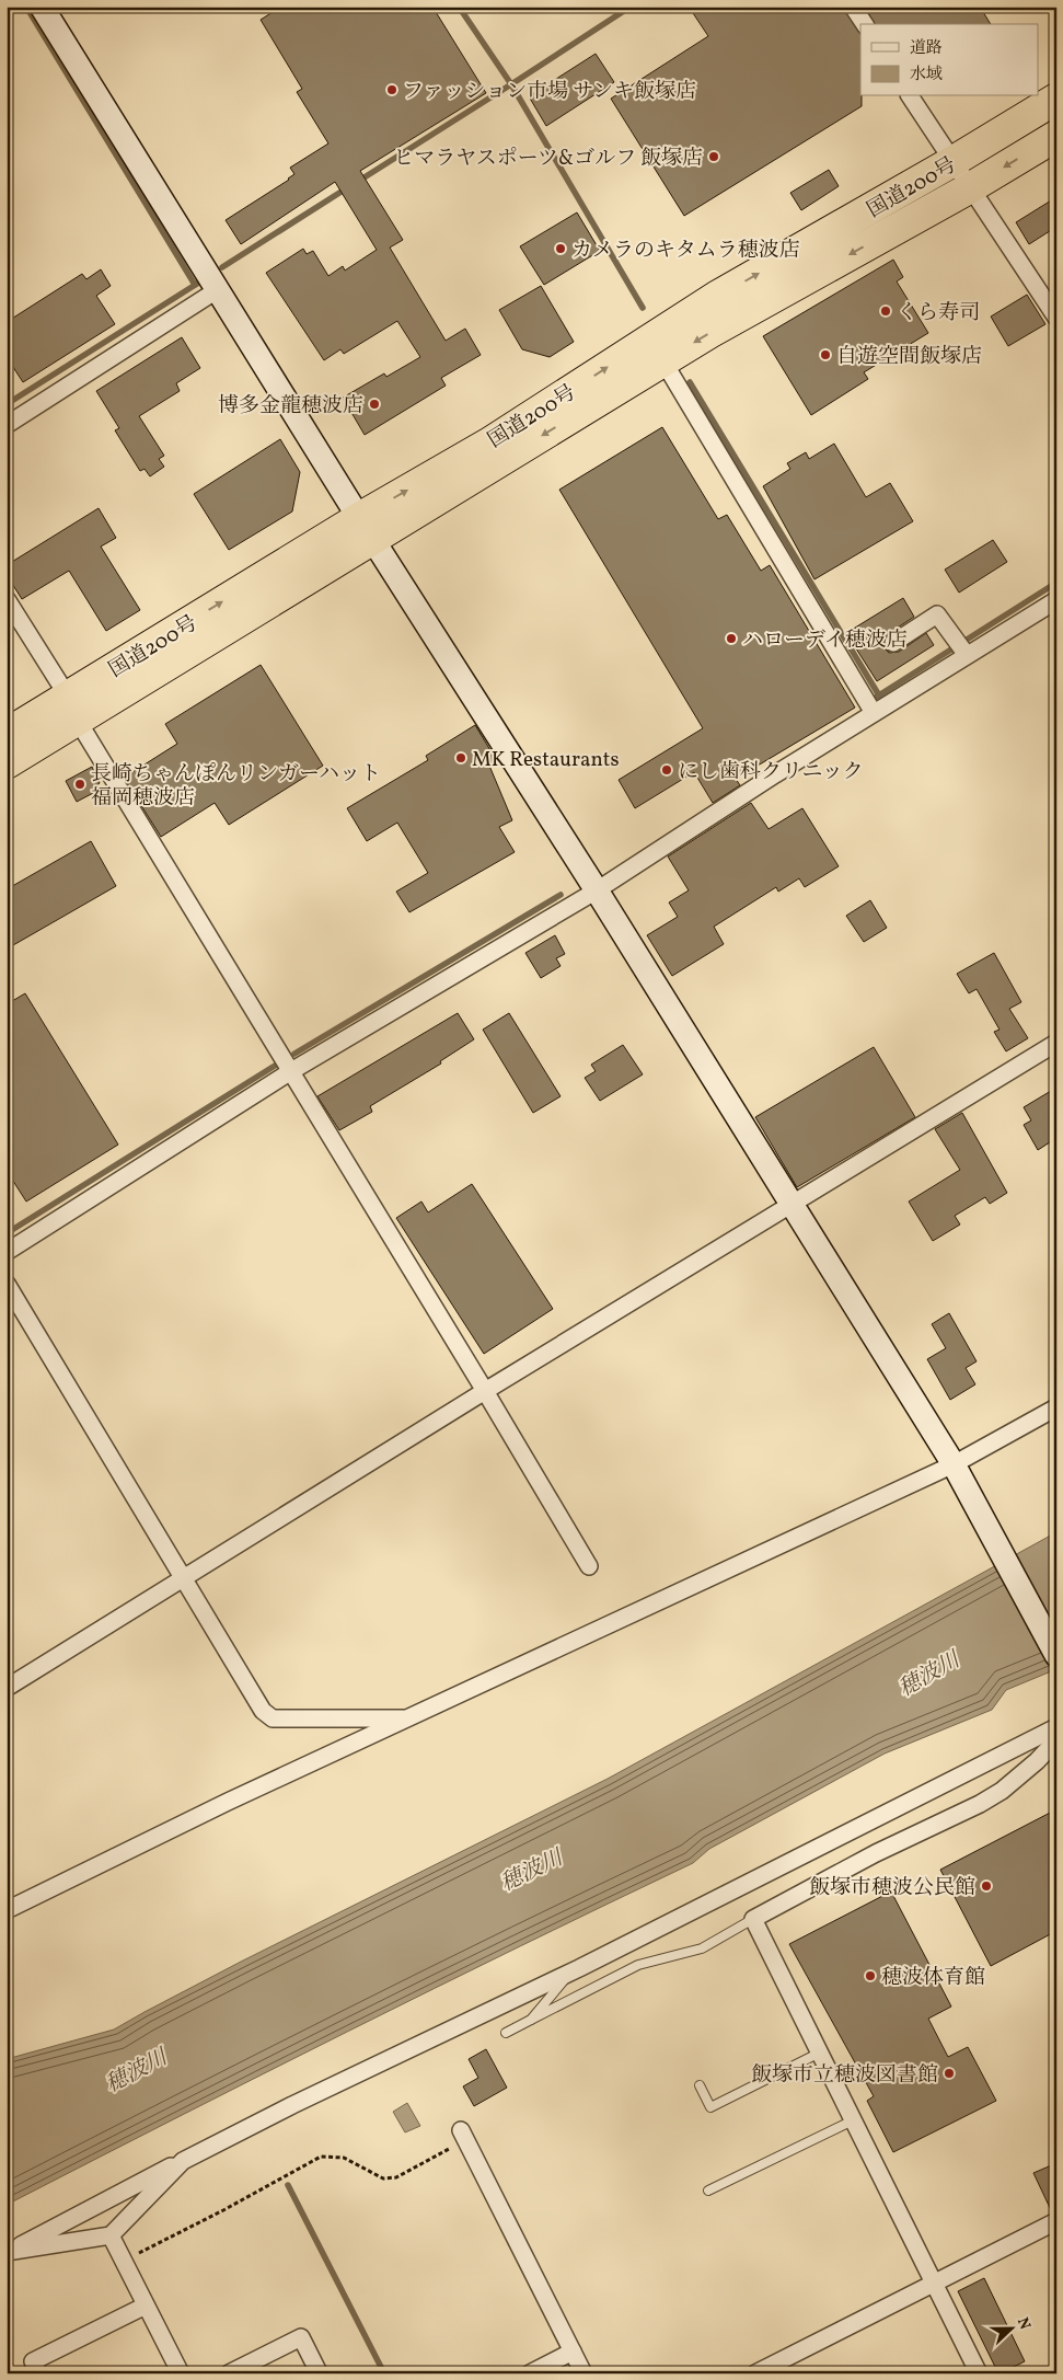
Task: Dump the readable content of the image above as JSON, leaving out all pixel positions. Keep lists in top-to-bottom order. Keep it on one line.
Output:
{"streets":{"highway":["国道200号"]},"water":["穂波川"],"places":["ファッション市場 サンキ飯塚店","ヒマラヤスポーツ&ゴルフ 飯塚店","カメラのキタムラ穂波店","くら寿司","自遊空間飯塚店","博多金龍穂波店","ハローデイ穂波店","MK Restaurants","にし歯科クリニック","長崎ちゃんぽんリンガーハット 福岡穂波店","飯塚市穂波公民館","穂波体育館","飯塚市立穂波図書館"],"legend":["道路","水域"],"north":"right"}
